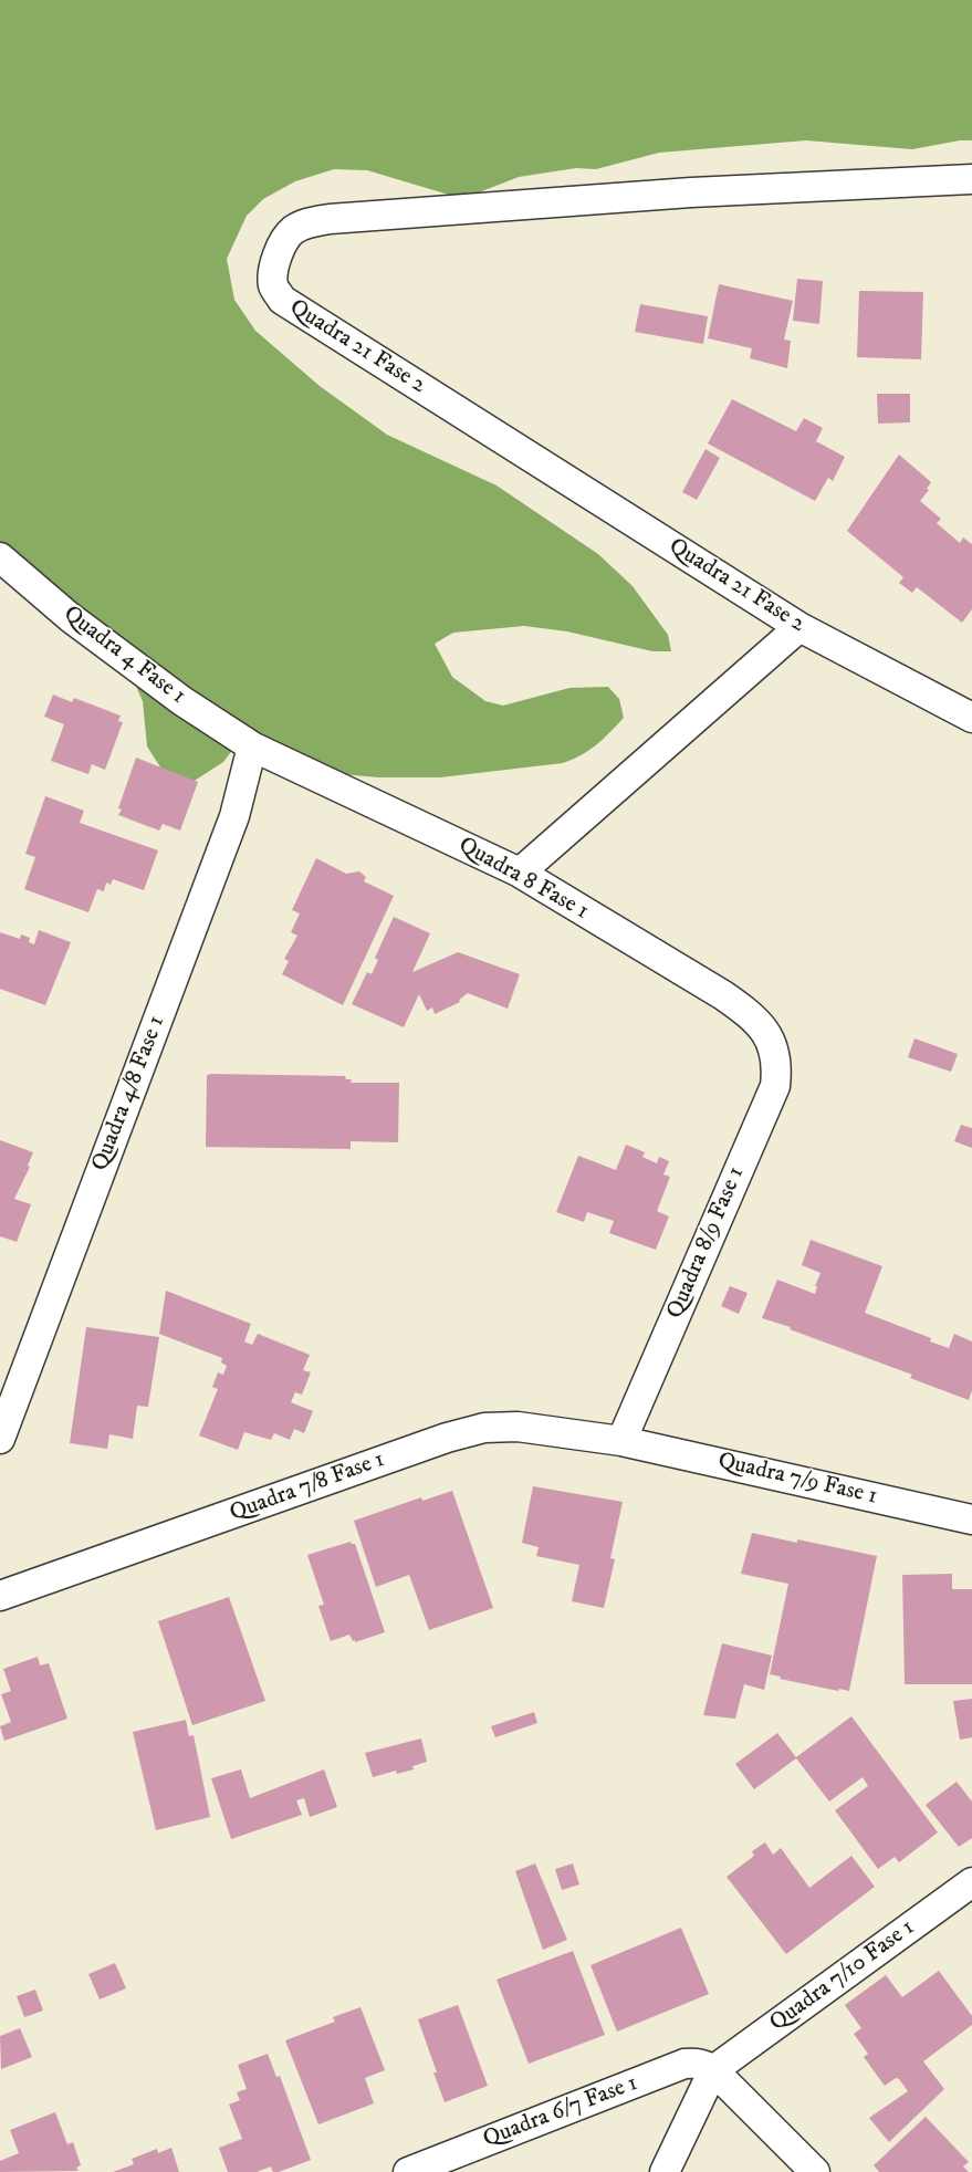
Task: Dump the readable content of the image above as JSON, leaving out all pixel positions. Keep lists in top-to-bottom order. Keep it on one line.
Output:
{"streets":{"street":["Quadra 21 Fase 2","Quadra 4 Fase 1","Quadra 8 Fase 1","Quadra 4/8 Fase 1","Quadra 8/9 Fase 1","Quadra 7/9 Fase 1","Quadra 7/8 Fase 1","Quadra 7/10 Fase 1","Quadra 6/7 Fase 1"]},"crossings":[["Quadra 4 Fase 1","Quadra 8 Fase 1"],["Quadra 4 Fase 1","Quadra 4/8 Fase 1"],["Quadra 8 Fase 1","Quadra 4/8 Fase 1"],["Quadra 8 Fase 1","Quadra 8/9 Fase 1"],["Quadra 8/9 Fase 1","Quadra 7/9 Fase 1"],["Quadra 8/9 Fase 1","Quadra 7/8 Fase 1"],["Quadra 7/9 Fase 1","Quadra 7/8 Fase 1"],["Quadra 7/10 Fase 1","Quadra 6/7 Fase 1"]]}
